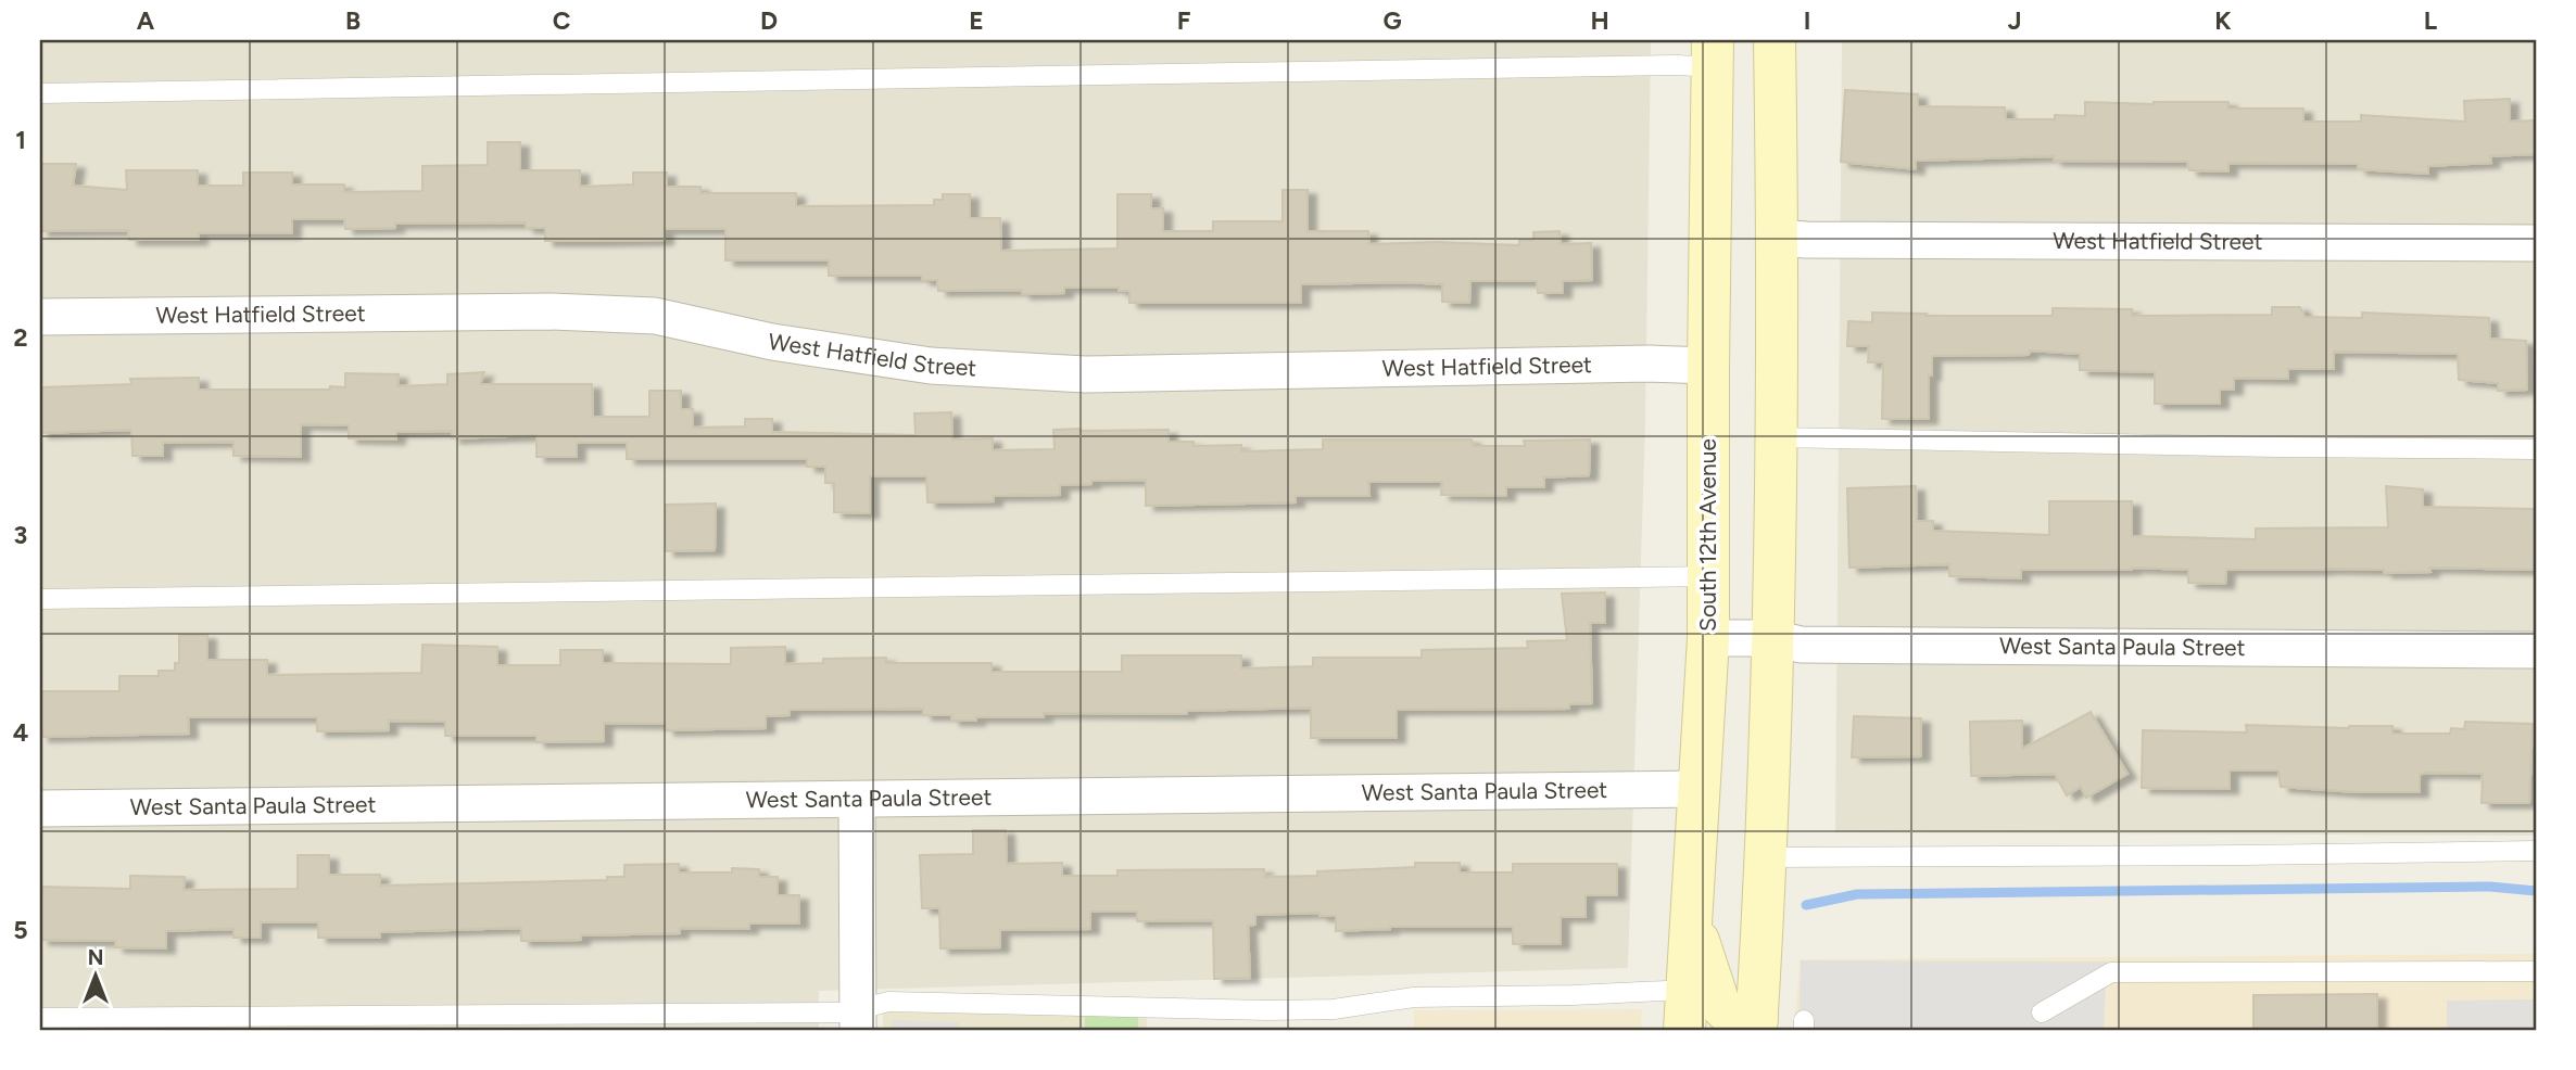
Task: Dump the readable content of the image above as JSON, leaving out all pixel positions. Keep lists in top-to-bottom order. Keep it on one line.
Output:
{"streets":{"main road":["South 12th Avenue"],"street":["West Hatfield Street","West Santa Paula Street"]},"crossings":[["West Hatfield Street","South 12th Avenue"],["South 12th Avenue","West Santa Paula Street"]],"north":"top","grid":{"columns":["A","B","C","D","E","F","G","H","I","J","K","L"],"rows":["1","2","3","4","5"]}}
